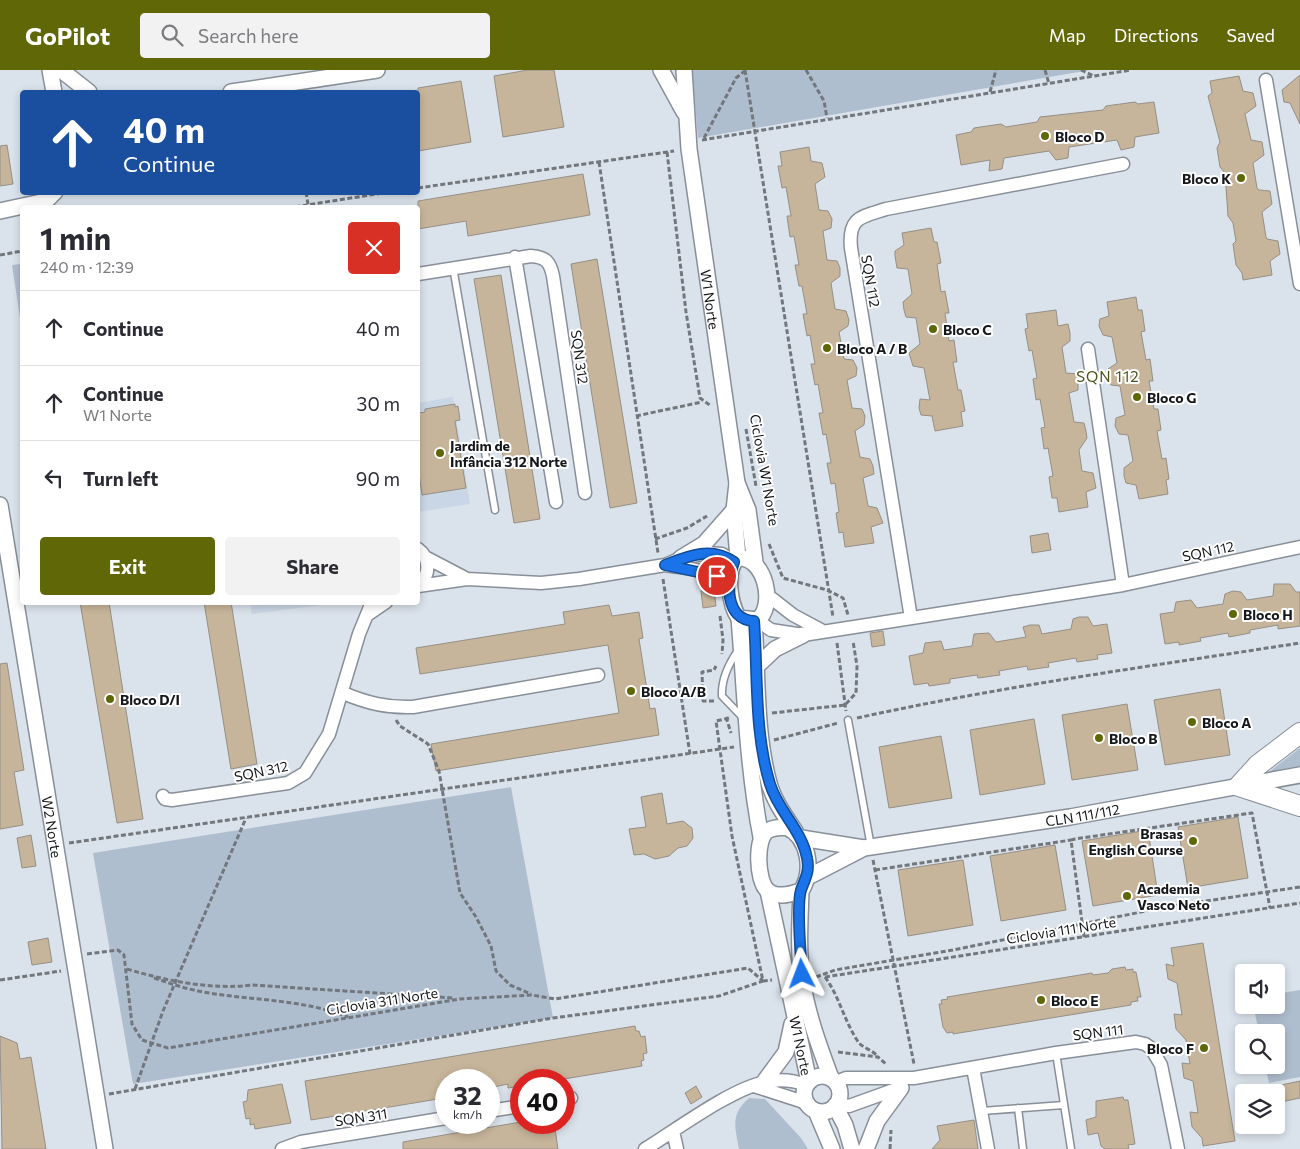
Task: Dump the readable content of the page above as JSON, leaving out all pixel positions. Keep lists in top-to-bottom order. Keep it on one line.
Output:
{"streets":{"street":["SQN 112","W1 Norte","SQN 312","CLN 111/112","W2 Norte","SQN 111","SQN 311"],"path":["Ciclovia W1 Norte","Ciclovia 111 Norte","Ciclovia 311 Norte"]},"crossings":[["SQN 112","W1 Norte"],["SQN 112","Ciclovia W1 Norte"],["W1 Norte","CLN 111/112"],["W1 Norte","SQN 111"]],"districts":["SQN 112"],"places":["Bloco D","Bloco K","Bloco C","Bloco A / B","Bloco G","Jardim de Infância 312 Norte","Bloco H","Bloco A/B","Bloco D/I","Bloco A","Bloco B","Brasas English Course","Academia Vasco Neto","Bloco E","Bloco F"],"page":{"header":"GoPilot","search":"Search here","nav":["Map","Directions","Saved"],"turn":["40 m","Continue"],"heading":["1 min","240 m · 12:39"],"list":[{"name":"Continue","value":"40 m"},{"name":"Continue","note":"W1 Norte","value":"30 m"},{"name":"Turn left","value":"90 m"}],"buttons":["Exit","Share"],"speed":"32 km/h","limit":"40"}}
